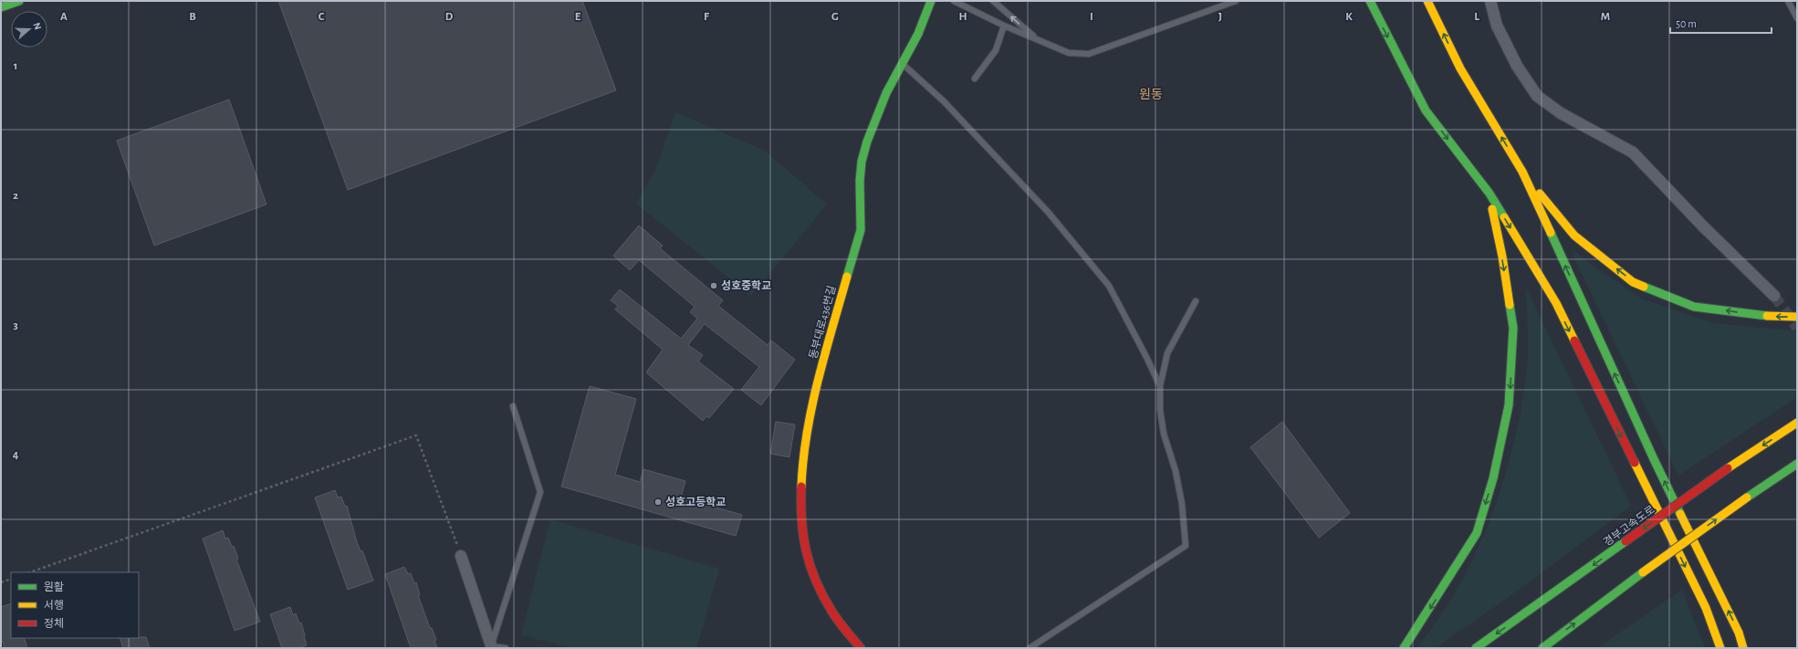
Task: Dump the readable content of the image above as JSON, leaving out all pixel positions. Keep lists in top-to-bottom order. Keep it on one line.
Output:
{"streets":{"main road":["동부대로436번길","경부고속도로"]},"districts":["원동"],"places":["성호중학교","성호고등학교"],"legend":["원활","서행","정체"],"scale_bar":"50 m","north":"right","grid":{"columns":["A","B","C","D","E","F","G","H","I","J","K","L","M"],"rows":["1","2","3","4"]}}
